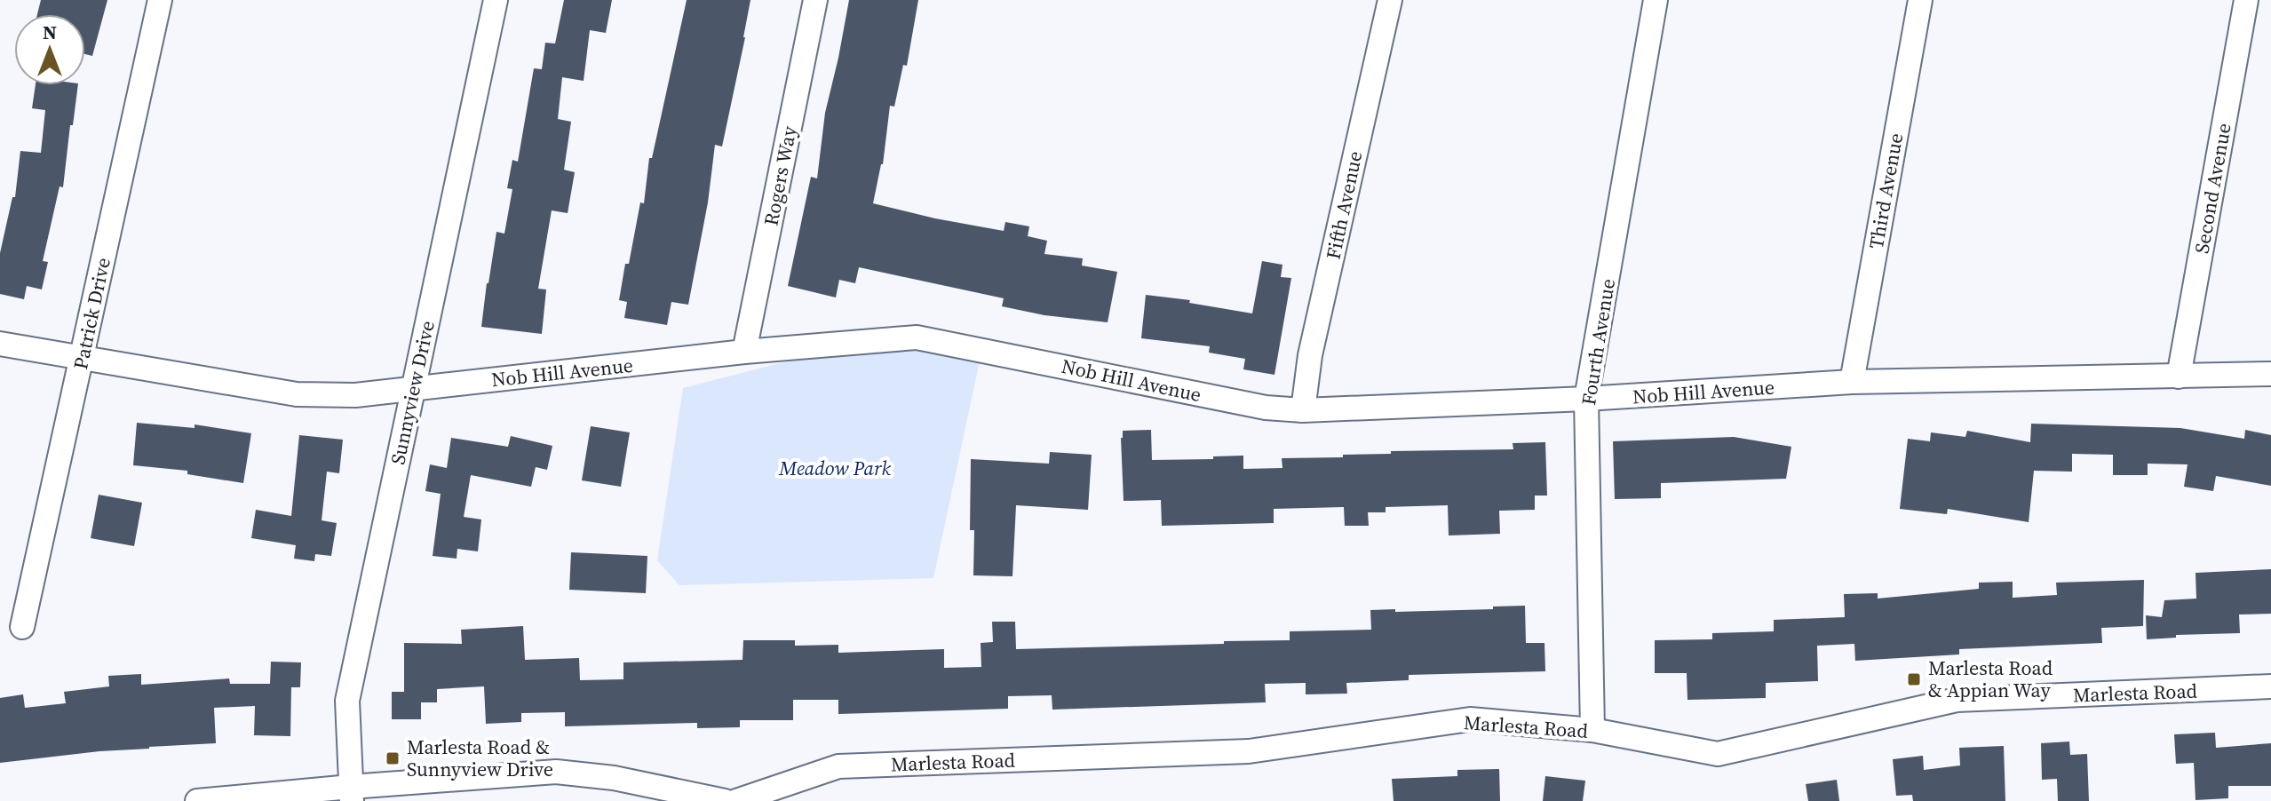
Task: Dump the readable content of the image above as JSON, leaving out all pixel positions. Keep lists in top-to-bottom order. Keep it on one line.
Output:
{"streets":{"street":["Rogers Way","Second Avenue","Third Avenue","Fifth Avenue","Patrick Drive","Fourth Avenue","Nob Hill Avenue","Sunnyview Drive","Marlesta Road"]},"crossings":[["Rogers Way","Nob Hill Avenue"],["Second Avenue","Nob Hill Avenue"],["Third Avenue","Nob Hill Avenue"],["Fifth Avenue","Nob Hill Avenue"],["Patrick Drive","Nob Hill Avenue"],["Fourth Avenue","Nob Hill Avenue"],["Fourth Avenue","Marlesta Road"],["Nob Hill Avenue","Sunnyview Drive"]],"parks":["Meadow Park"],"places":{"transit":["Marlesta Road & Appian Way","Marlesta Road & Sunnyview Drive"]},"north":"top"}
